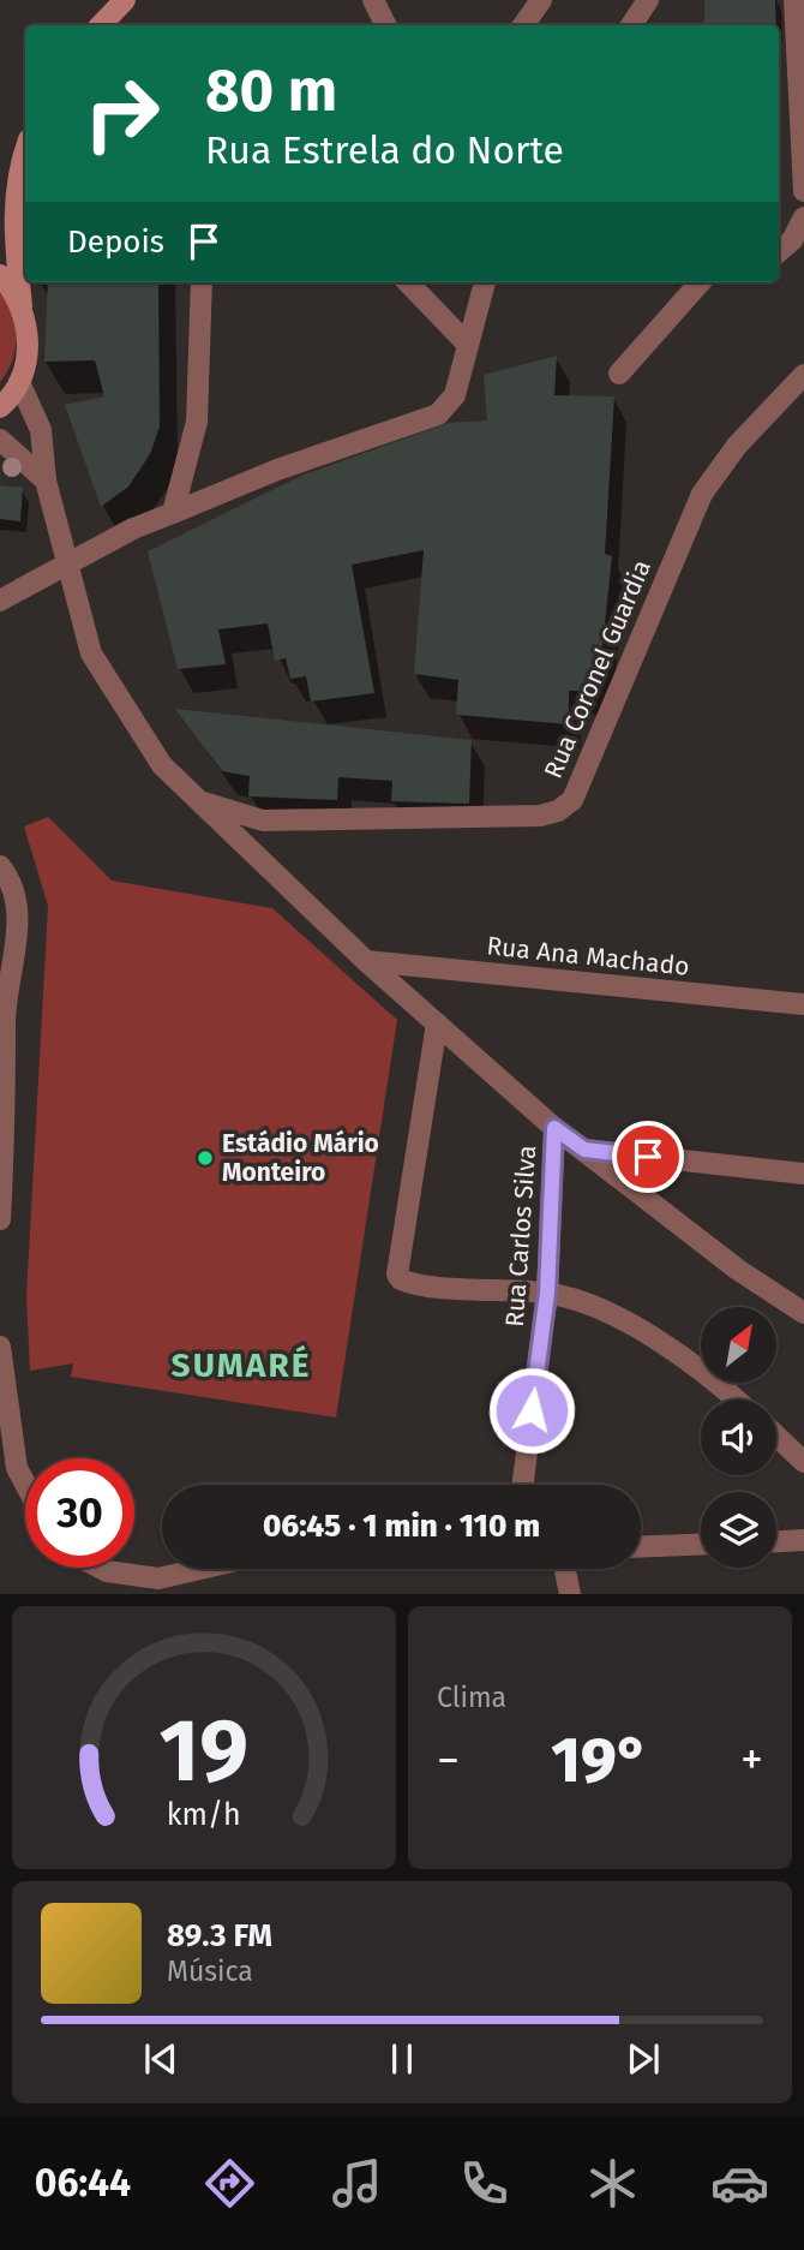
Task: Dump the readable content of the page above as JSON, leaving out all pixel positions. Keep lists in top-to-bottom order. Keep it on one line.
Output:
{"streets":{"street":["Rua Coronel Guardia","Rua Ana Machado","Rua Carlos Silva"]},"districts":["SUMARÉ"],"places":["Estádio Mário Monteiro"],"north":"top right","page":{"turn":["80 m","Rua Estrela do Norte"],"then":"Depois","limit":"30","trip":"06:45 · 1 min · 110 m","tile":"Clima","heat":["−","19°","+"],"song":["89.3 FM","Música"],"tabs":"06:44","gauge":["19","km/h"]}}
